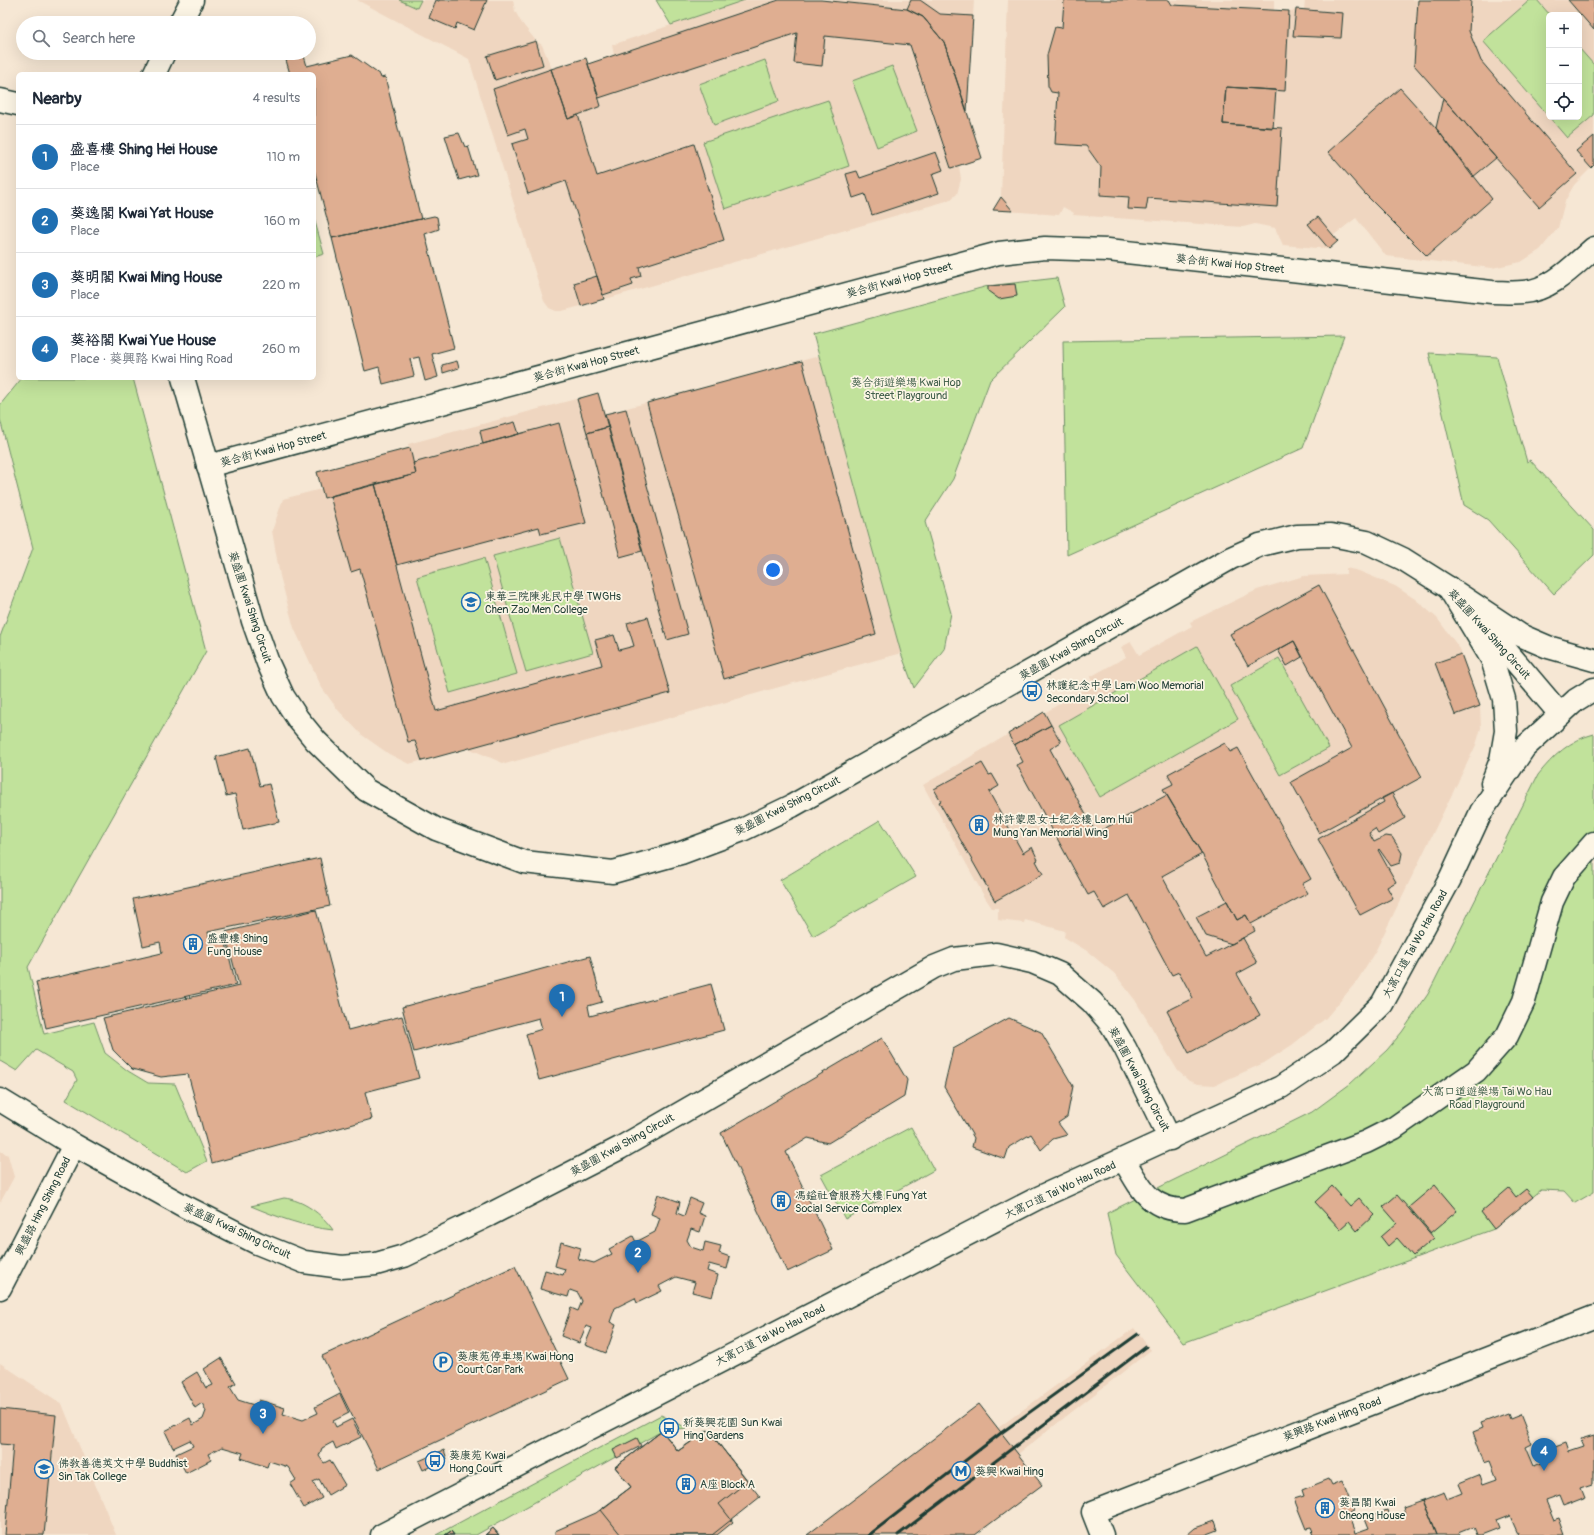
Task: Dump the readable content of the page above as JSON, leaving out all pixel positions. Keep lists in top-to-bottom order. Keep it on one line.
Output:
{"streets":{"street":["葵合街 Kwai Hop Street","葵盛圍 Kwai Shing Circuit","大窩口道 Tai Wo Hau Road","興盛路 Hing Shing Road","葵興路 Kwai Hing Road"]},"crossings":[["葵合街 Kwai Hop Street","葵盛圍 Kwai Shing Circuit"],["葵盛圍 Kwai Shing Circuit","大窩口道 Tai Wo Hau Road"],["葵盛圍 Kwai Shing Circuit","興盛路 Hing Shing Road"]],"parks":["葵合街遊樂場 Kwai Hop Street Playground","大窩口道遊樂場 Tai Wo Hau Road Playground"],"places":{"school or university":["東華三院陳兆民中學 TWGHs Chen Zao Men College","佛教善德英文中學 Buddhist Sin Tak College"],"bus stop":["林護紀念中學 Lam Woo Memorial Secondary School","新葵興花園 Sun Kwai Hing Gardens","葵康苑 Kwai Hong Court"],"building":["林許蒙恩女士紀念樓 Lam Hui Mung Yan Memorial Wing","盛豐樓 Shing Fung House","馮鎰社會服務大樓 Fung Yat Social Service Complex","A座 Block A","葵昌閣 Kwai Cheong House"],"parking":["葵康苑停車場 Kwai Hong Court Car Park"],"metro station":["葵興 Kwai Hing"]},"page":{"map_buttons":["+","−"],"search":"Search here","heading":["Nearby","4 results"],"list":[{"mark":"1","name":"盛喜樓 Shing Hei House","note":"Place","value":"110 m"},{"mark":"2","name":"葵逸閣 Kwai Yat House","note":"Place","value":"160 m"},{"mark":"3","name":"葵明閣 Kwai Ming House","note":"Place","value":"220 m"},{"mark":"4","name":"葵裕閣 Kwai Yue House","note":"Place · 葵興路 Kwai Hing Road","value":"260 m"}],"pins":["1","2","3","4"]}}
